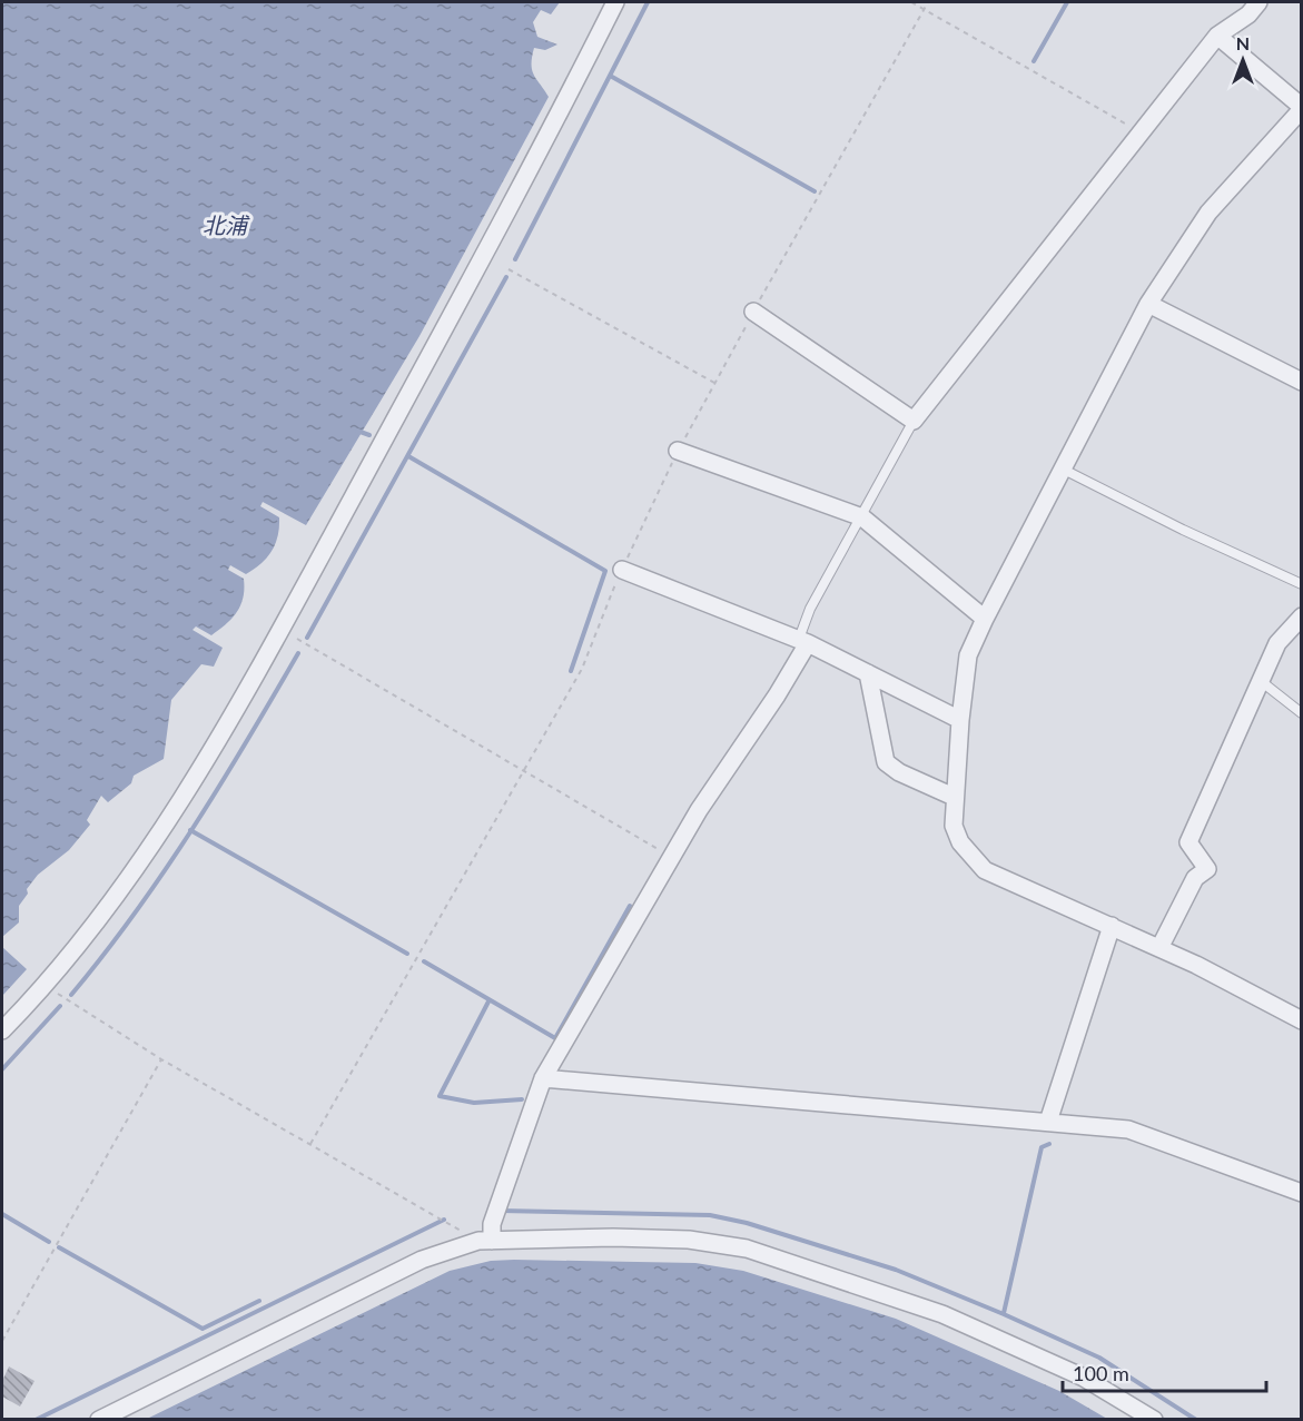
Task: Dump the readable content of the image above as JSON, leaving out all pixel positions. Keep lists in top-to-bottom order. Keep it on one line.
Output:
{"water":["北浦"],"scale_bar":"100 m","north":"top"}
